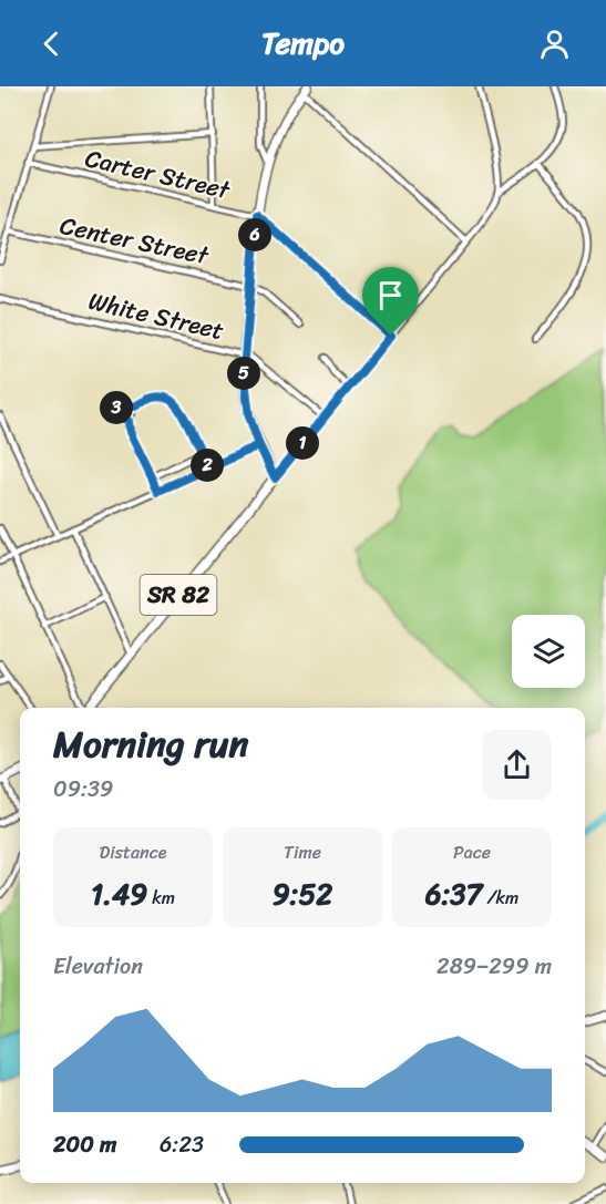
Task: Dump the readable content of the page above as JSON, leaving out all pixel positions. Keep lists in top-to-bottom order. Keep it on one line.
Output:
{"streets":{"main road":["SR 82"],"street":["Carter Street","Center Street","White Street"]},"page":{"header":"Tempo","pins":["6","5","3","1","2"],"heading":["Morning run","09:39"],"stats":[["Distance","1.49 km"],["Time","9:52"],["Pace","6:37 /km"]],"chart":["Elevation","289–299 m"],"list":[{"name":"200 m","note":"6:23"}]}}
